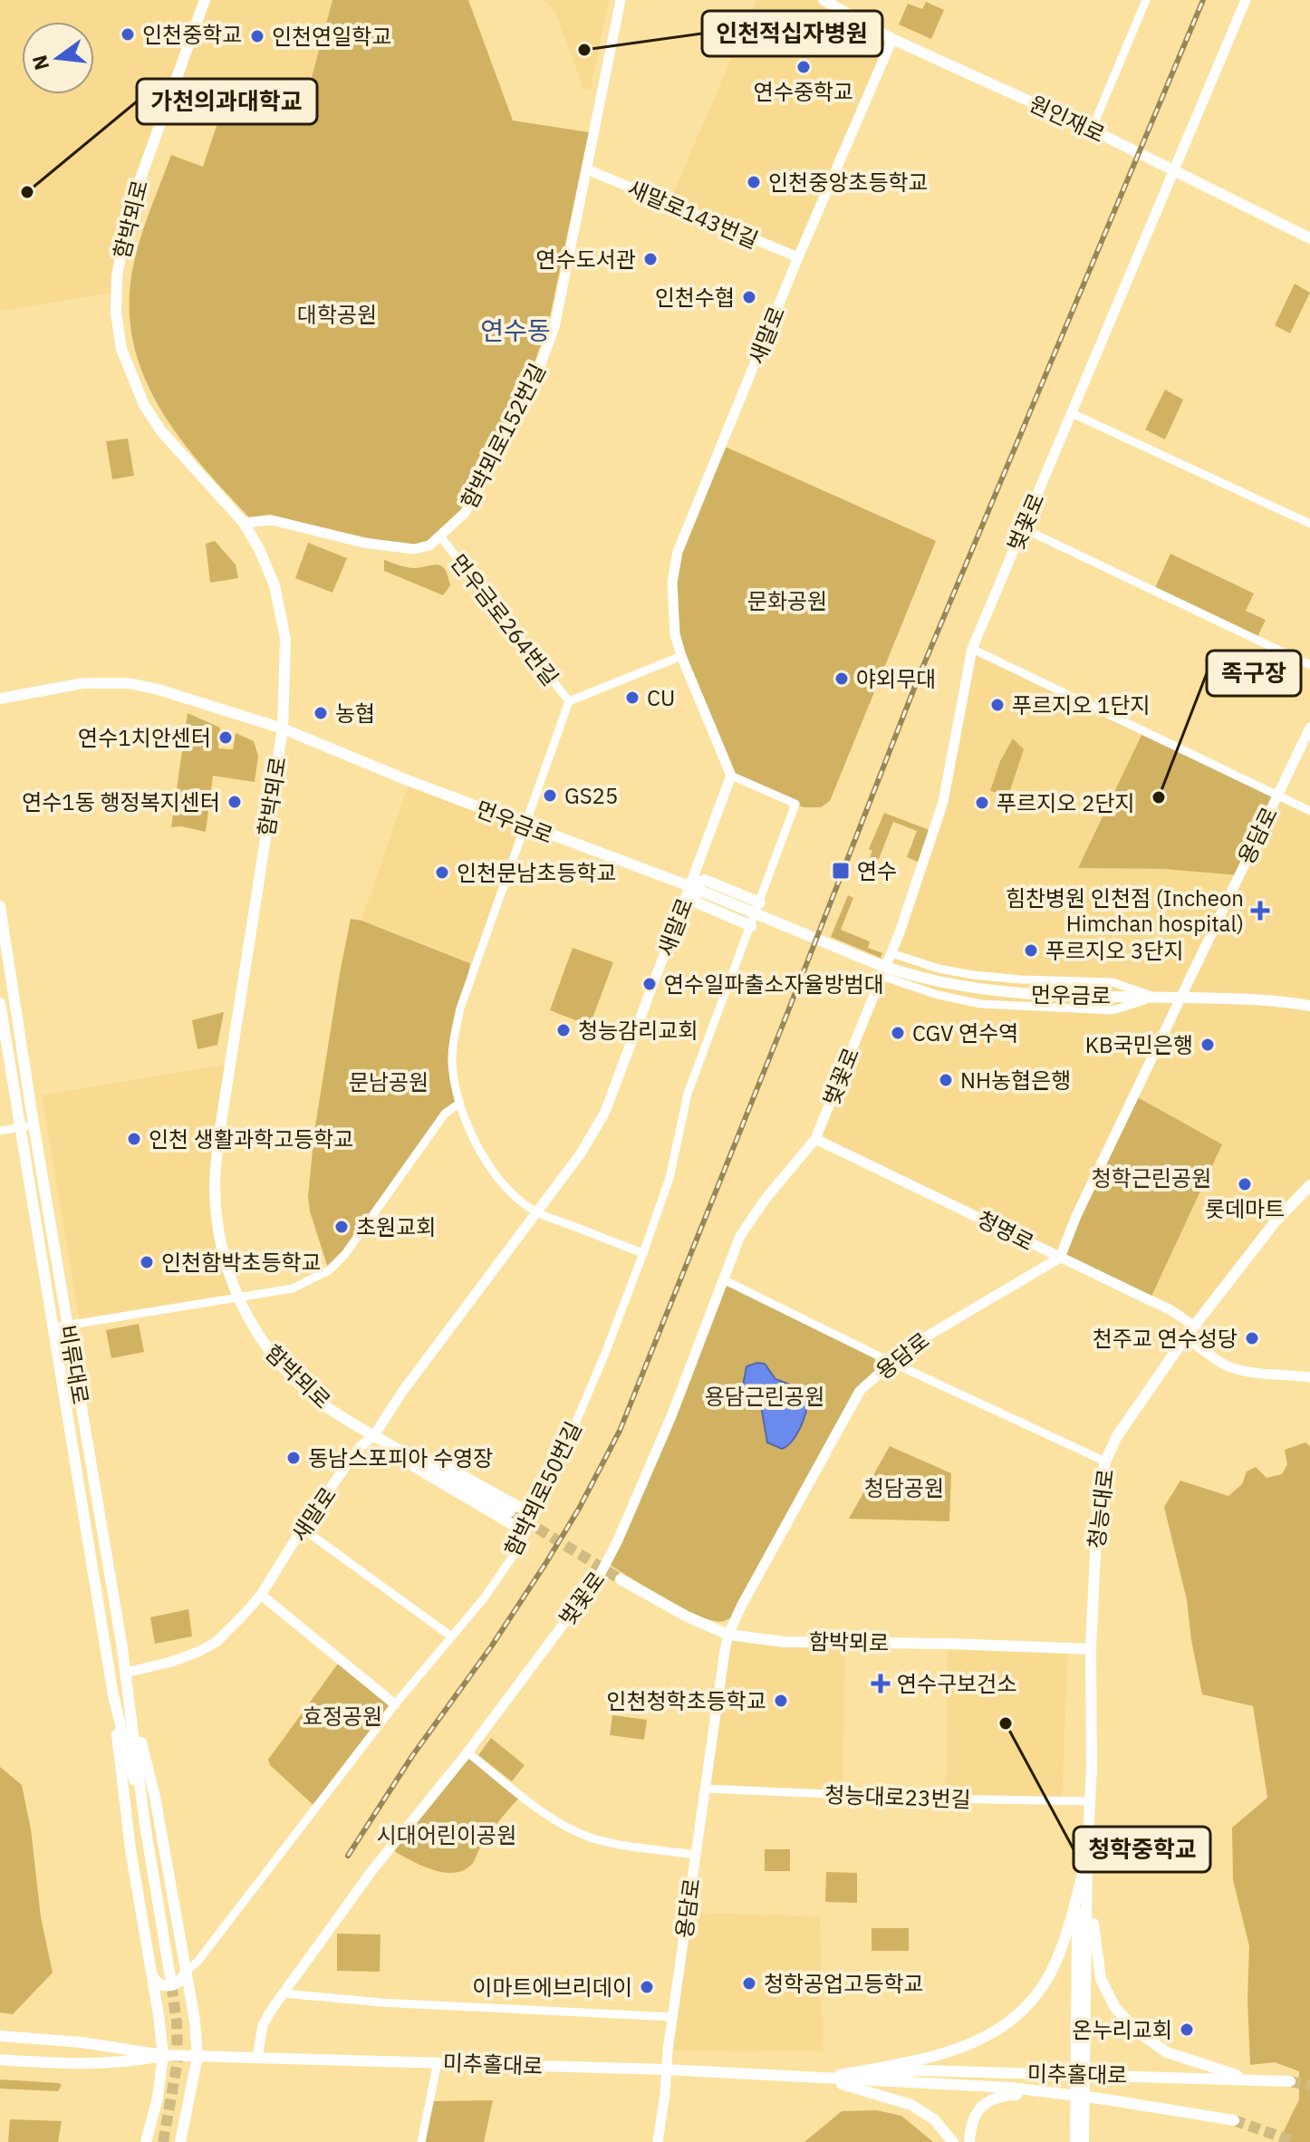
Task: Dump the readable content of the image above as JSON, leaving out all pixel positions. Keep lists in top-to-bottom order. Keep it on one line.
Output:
{"streets":{"main road":["원인재로","함박뫼로","먼우금로","비류대로","청능대로","미추홀대로"],"street":["새말로143번길","새말로","함박뫼로152번길","벚꽃로","먼우금로264번길","용담로","청명로","함박뫼로50번길","청능대로23번길"]},"crossings":[["원인재로","새말로"],["원인재로","벚꽃로"],["새말로143번길","새말로"],["새말로143번길","함박뫼로152번길"],["함박뫼로","새말로"],["함박뫼로","함박뫼로152번길"],["함박뫼로","먼우금로"],["함박뫼로","용담로"],["함박뫼로","청능대로"],["새말로","먼우금로264번길"],["새말로","먼우금로"],["새말로","비류대로"],["새말로","함박뫼로50번길"],["함박뫼로152번길","먼우금로264번길"],["벚꽃로","먼우금로"],["벚꽃로","청명로"],["벚꽃로","미추홀대로"],["먼우금로264번길","먼우금로"],["먼우금로264번길","함박뫼로50번길"],["먼우금로","용담로"],["용담로","청명로"],["용담로","청능대로23번길"],["용담로","미추홀대로"],["청명로","청능대로"],["청능대로","청능대로23번길"]],"districts":["연수동"],"parks":["대학공원","문화공원","문남공원","청학근린공원","용담근린공원","청담공원","효정공원","시대어린이공원"],"places":{"other":["인천중학교","인천연일학교","인천적십자병원","연수중학교","인천중앙초등학교","가천의과대학교","연수도서관","인천수협","야외무대","CU","푸르지오 1단지","농협","연수1치안센터","GS25","족구장","연수1동 행정복지센터","푸르지오 2단지","인천문남초등학교","푸르지오 3단지","연수일파출소자율방범대","청능감리교회","CGV 연수역","KB국민은행","NH농협은행","인천 생활과학고등학교","롯데마트","초원교회","인천함박초등학교","천주교 연수성당","동남스포피아 수영장","인천청학초등학교","청학중학교","청학공업고등학교","이마트에브리데이","온누리교회"],"transit":["연수"],"health":["힘찬병원 인천점 (Incheon Himchan hospital)","연수구보건소"]},"north":"left"}
